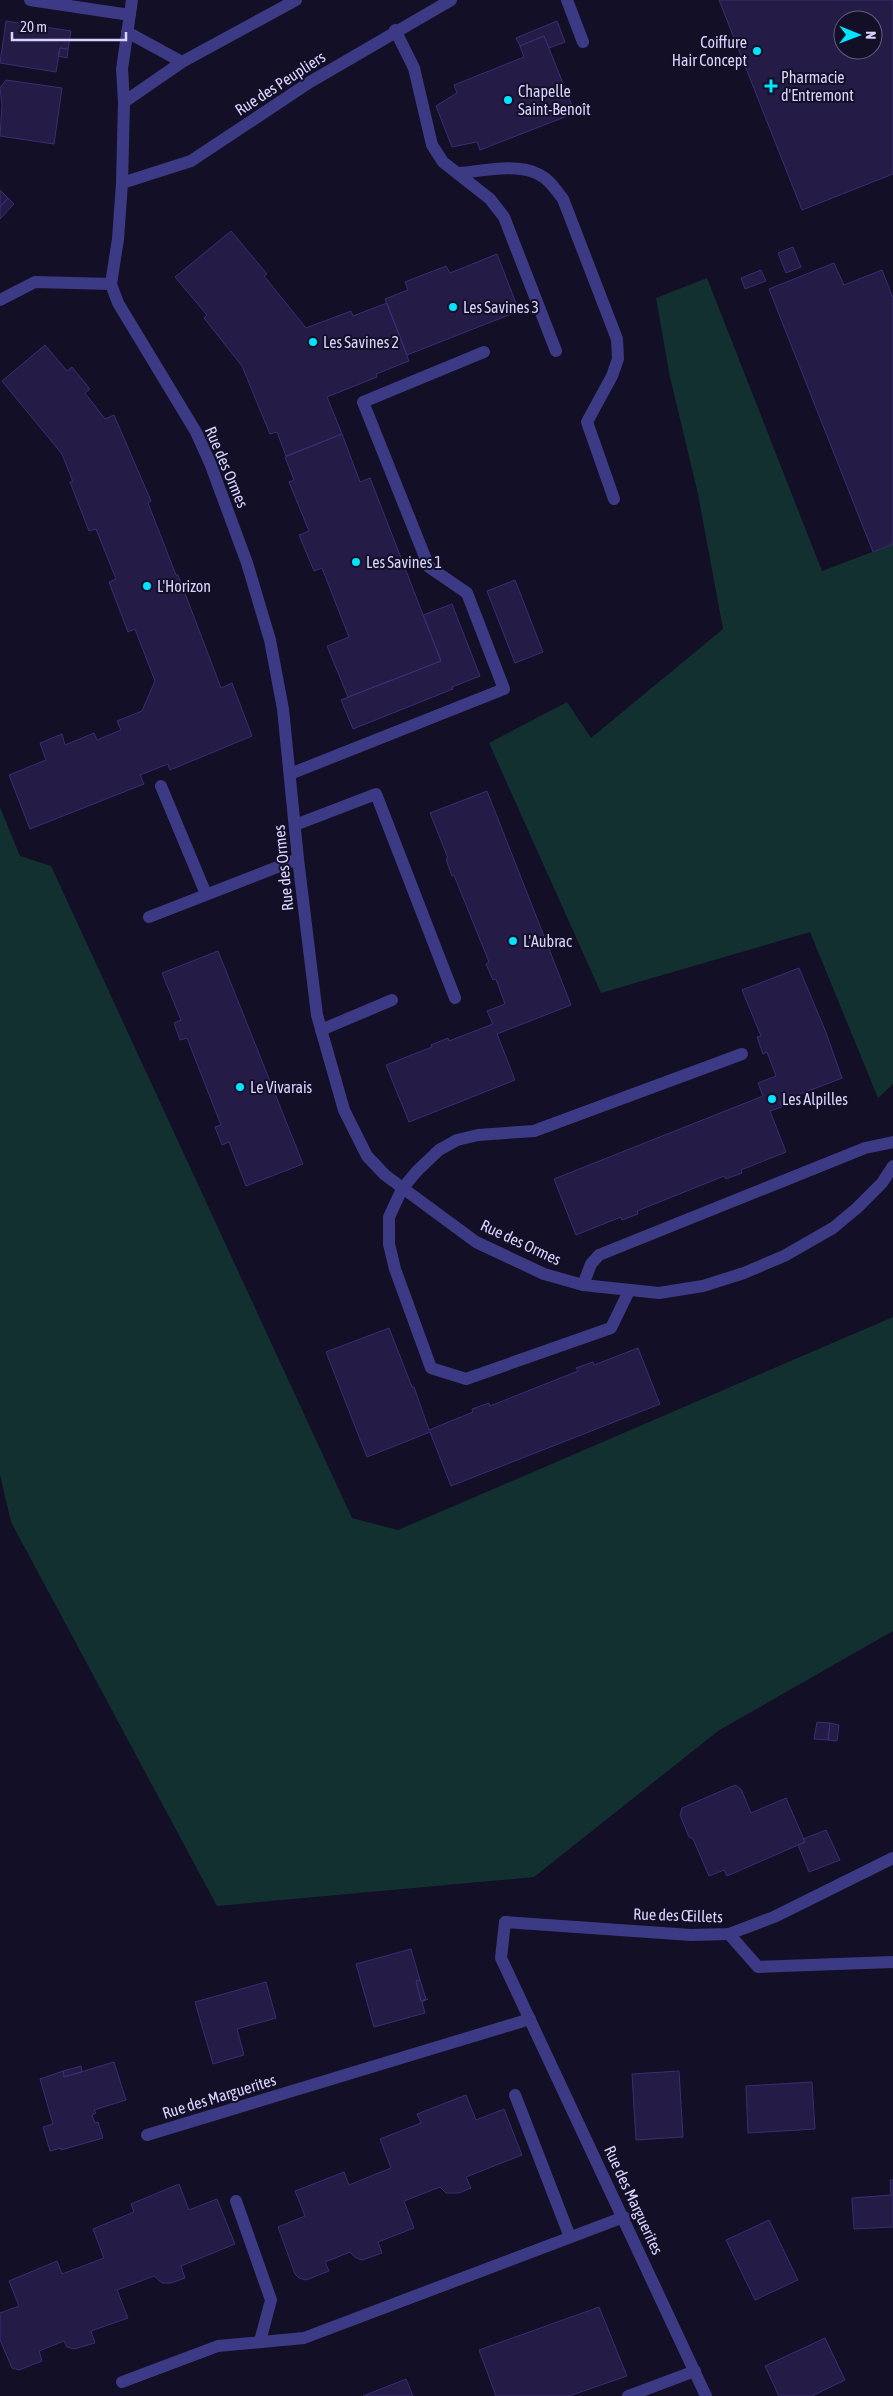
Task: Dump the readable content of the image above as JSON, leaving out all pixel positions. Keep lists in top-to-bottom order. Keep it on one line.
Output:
{"streets":{"street":["Rue des Peupliers","Rue des Ormes","Rue des Œillets","Rue des Marguerites"]},"crossings":[["Rue des Œillets","Rue des Marguerites"]],"places":{"other":["Coiffure Hair Concept","Chapelle Saint-Benoît","Les Savines 3","Les Savines 2","Les Savines 1","L'Horizon","L'Aubrac","Le Vivarais","Les Alpilles"],"health":["Pharmacie d'Entremont"]},"scale_bar":"20 m","north":"right"}
